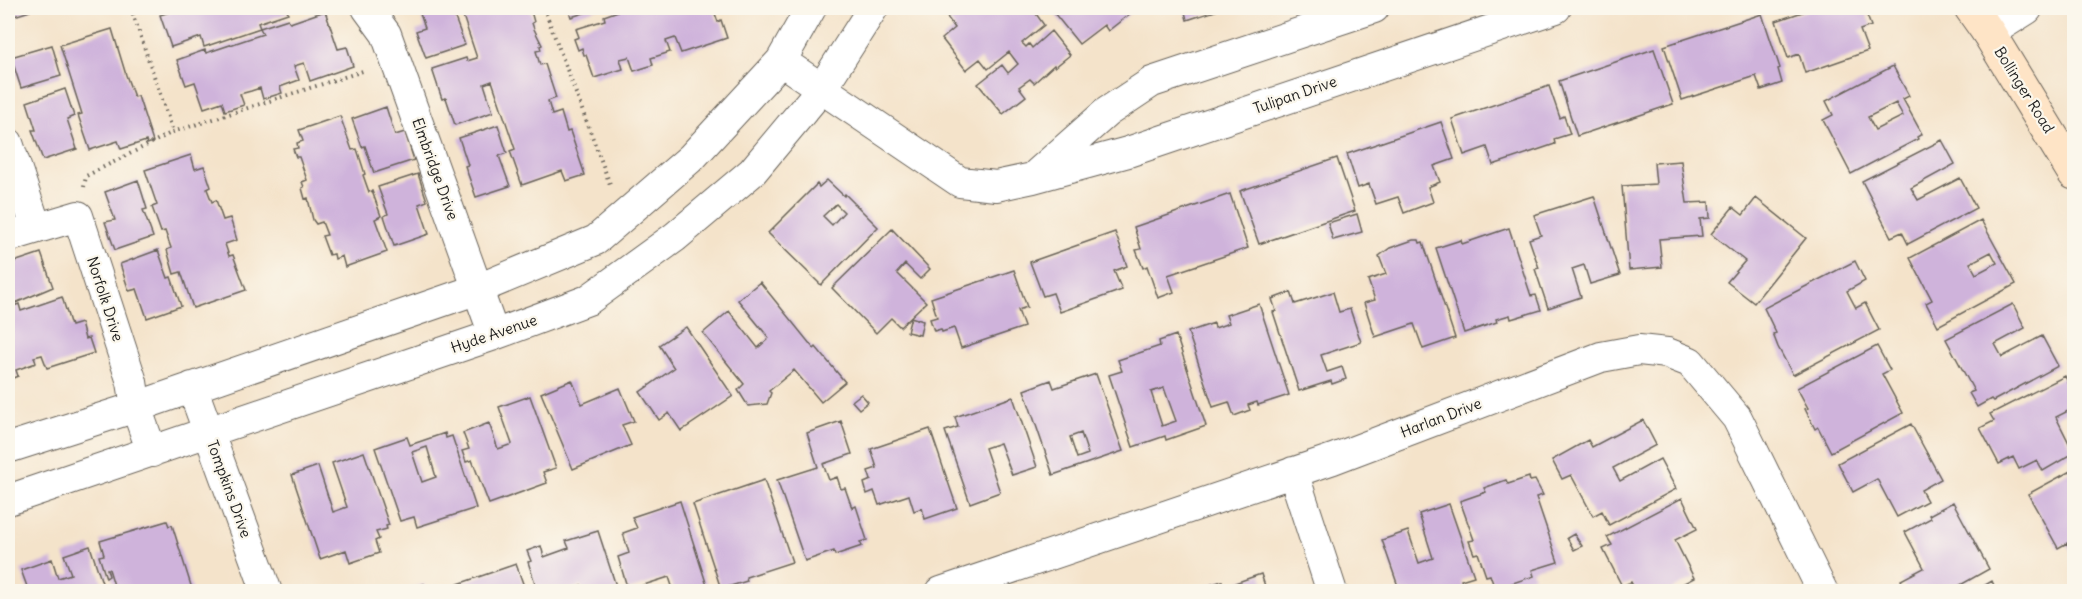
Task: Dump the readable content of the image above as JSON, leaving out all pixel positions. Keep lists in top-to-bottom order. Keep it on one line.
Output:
{"streets":{"main road":["Bollinger Road"],"street":["Tulipan Drive","Elmbridge Drive","Norfolk Drive","Hyde Avenue","Harlan Drive","Tompkins Drive"]},"crossings":[["Tulipan Drive","Hyde Avenue"],["Elmbridge Drive","Hyde Avenue"],["Norfolk Drive","Hyde Avenue"],["Hyde Avenue","Tompkins Drive"]]}
